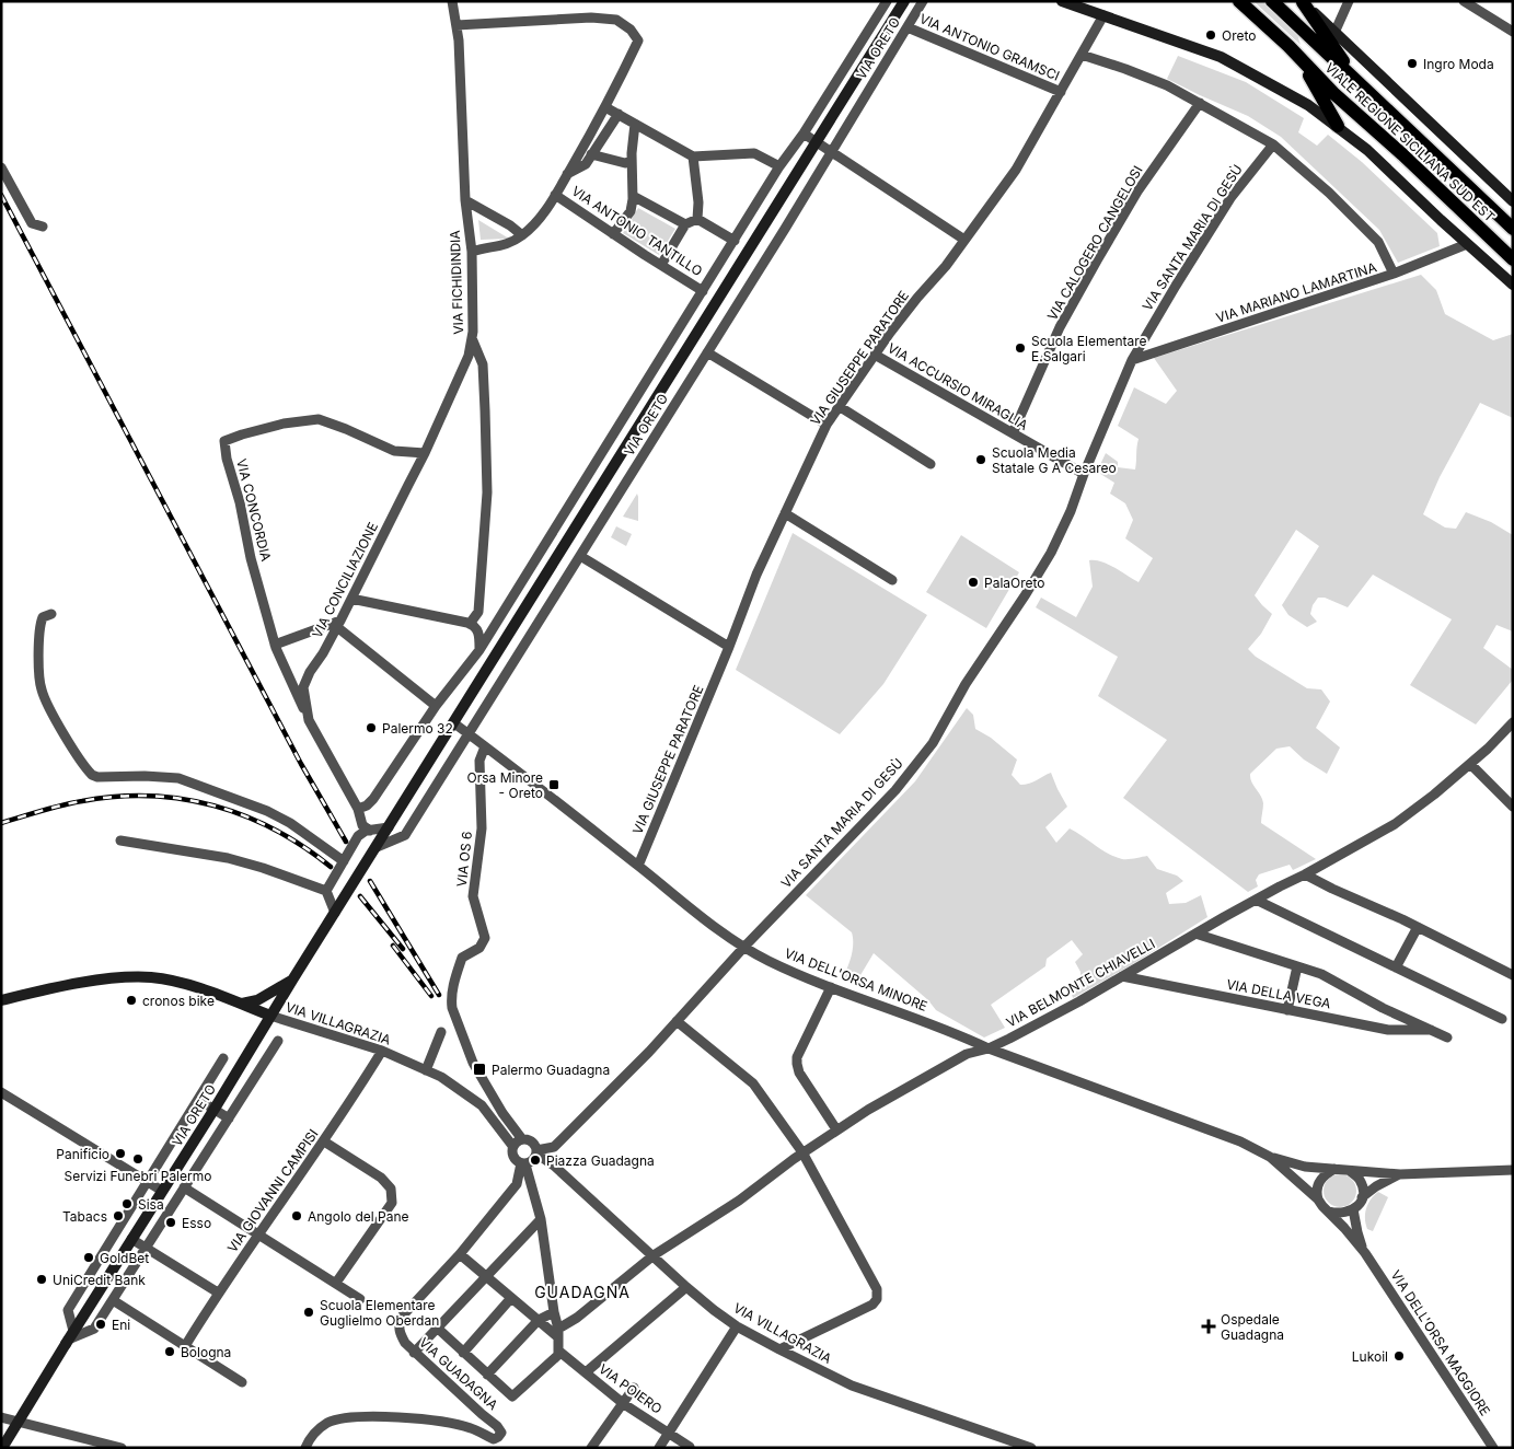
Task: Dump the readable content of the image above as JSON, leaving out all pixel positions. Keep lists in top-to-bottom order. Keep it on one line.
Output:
{"streets":{"main road":["VIALE REGIONE SICILIANA SUD EST"],"street":["VIA ANTONIO GRAMSCI","VIA ORETO","VIA ANTONIO TANTILLO","VIA SANTA MARIA DI GESÙ","VIA CALOGERO CANGELOSI","VIA FICHIDINDIA","VIA MARIANO LAMARTINA","VIA GIUSEPPE PARATORE","VIA ACCURSIO MIRAGLIA","VIA CONCORDIA","VIA CONCILIAZIONE","VIA OS 6","VIA DELL'ORSA MINORE","VIA BELMONTE CHIAVELLI","VIA DELLA VEGA","VIA VILLAGRAZIA","VIA GIOVANNI CAMPISI","VIA DELL'ORSA MAGGIORE","VIA GUADAGNA","VIA POIERO"]},"crossings":[["VIA ANTONIO GRAMSCI","VIA ORETO"],["VIA ANTONIO GRAMSCI","VIA GIUSEPPE PARATORE"],["VIA ORETO","VIA ANTONIO TANTILLO"],["VIA ORETO","VIA CONCILIAZIONE"],["VIA ORETO","VIA DELL'ORSA MINORE"],["VIA ORETO","VIA VILLAGRAZIA"],["VIA SANTA MARIA DI GESÙ","VIA MARIANO LAMARTINA"],["VIA SANTA MARIA DI GESÙ","VIA ACCURSIO MIRAGLIA"],["VIA SANTA MARIA DI GESÙ","VIA OS 6"],["VIA SANTA MARIA DI GESÙ","VIA DELL'ORSA MINORE"],["VIA SANTA MARIA DI GESÙ","VIA VILLAGRAZIA"],["VIA SANTA MARIA DI GESÙ","VIA GUADAGNA"],["VIA CALOGERO CANGELOSI","VIA ACCURSIO MIRAGLIA"],["VIA FICHIDINDIA","VIA CONCILIAZIONE"],["VIA GIUSEPPE PARATORE","VIA ACCURSIO MIRAGLIA"],["VIA GIUSEPPE PARATORE","VIA DELL'ORSA MINORE"],["VIA CONCORDIA","VIA CONCILIAZIONE"],["VIA OS 6","VIA DELL'ORSA MINORE"],["VIA OS 6","VIA VILLAGRAZIA"],["VIA OS 6","VIA GUADAGNA"],["VIA DELL'ORSA MINORE","VIA BELMONTE CHIAVELLI"],["VIA BELMONTE CHIAVELLI","VIA DELLA VEGA"],["VIA BELMONTE CHIAVELLI","VIA VILLAGRAZIA"],["VIA VILLAGRAZIA","VIA GIOVANNI CAMPISI"],["VIA VILLAGRAZIA","VIA GUADAGNA"]],"districts":["GUADAGNA"],"places":{"other":["Oreto","Ingro Moda","Scuola Elementare E.Salgari","Scuola Media Statale G A Cesareo","PalaOreto","Palermo 32","cronos bike","Panificio","Servizi Funebri Palermo","Piazza Guadagna","Sisa","Tabacs","Angolo del Pane","Esso","GoldBet","UniCredit Bank","Scuola Elementare Guglielmo Oberdan","Eni","Bologna","Lukoil"],"transit":["Orsa Minore - Oreto","Palermo Guadagna"],"health":["Ospedale Guadagna"]}}
